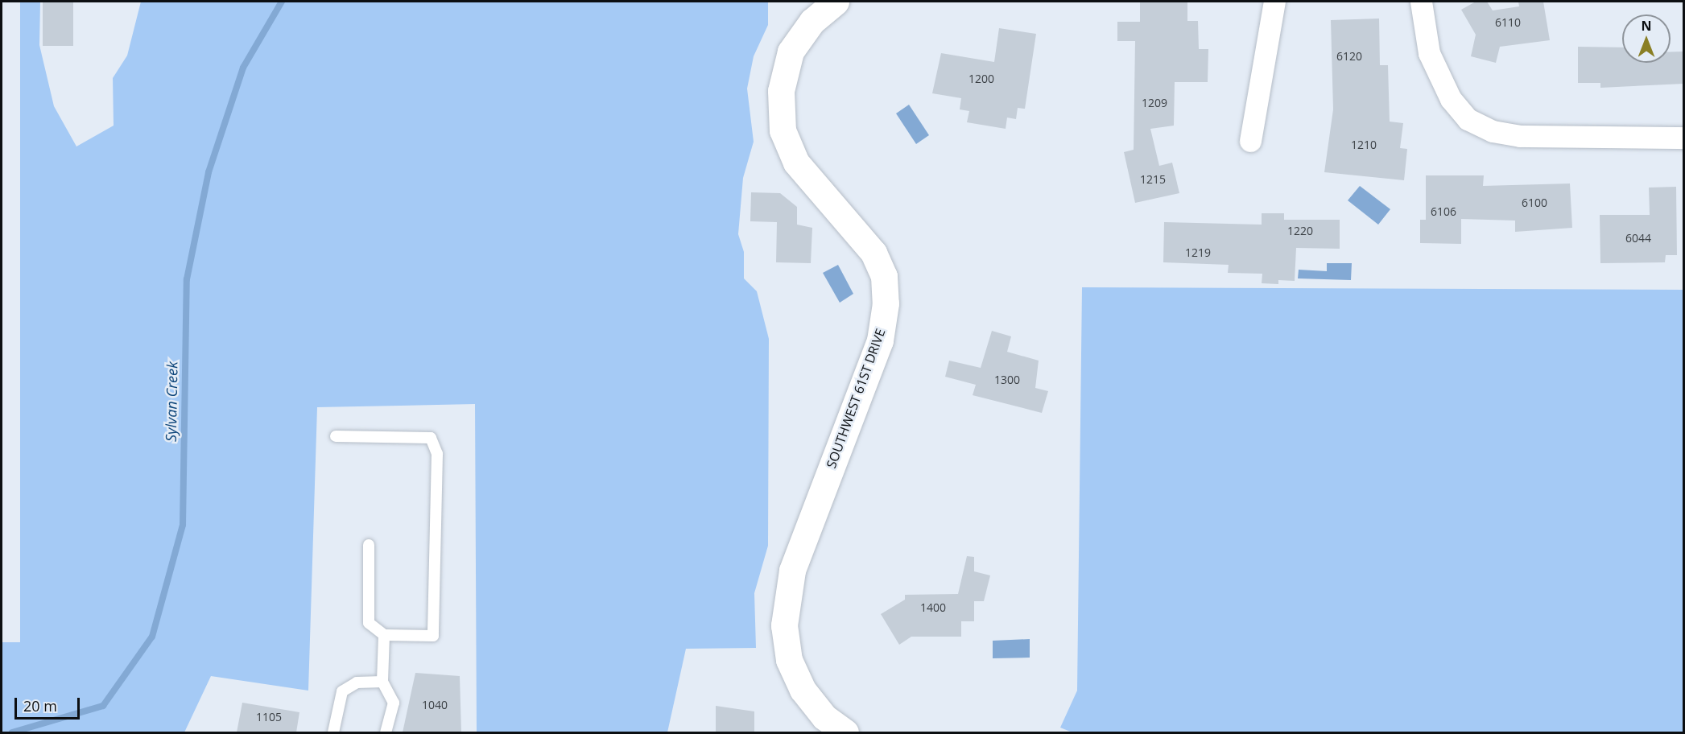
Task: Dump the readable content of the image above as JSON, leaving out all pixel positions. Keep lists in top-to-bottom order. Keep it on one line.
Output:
{"streets":{"street":["SOUTHWEST 61ST DRIVE"]},"water":["Sylvan Creek"],"house_numbers":["6110","6120","1200","1209","1210","1215","6100","6106","1220","6044","1219","1300","1400","1040","1105"],"scale_bar":"20 m","north":"top"}
